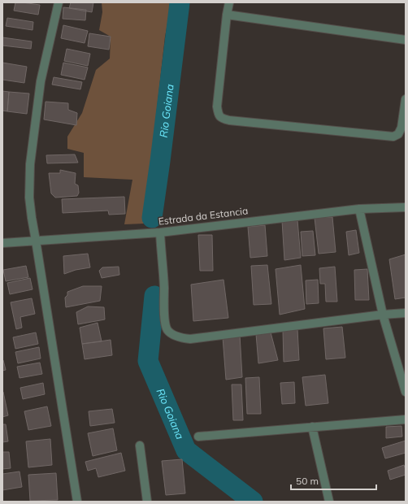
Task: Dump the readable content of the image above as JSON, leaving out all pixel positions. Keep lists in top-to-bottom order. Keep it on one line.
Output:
{"streets":{"street":["Estrada da Estancia"]},"water":["Rio Goiana"],"scale_bar":"50 m"}
